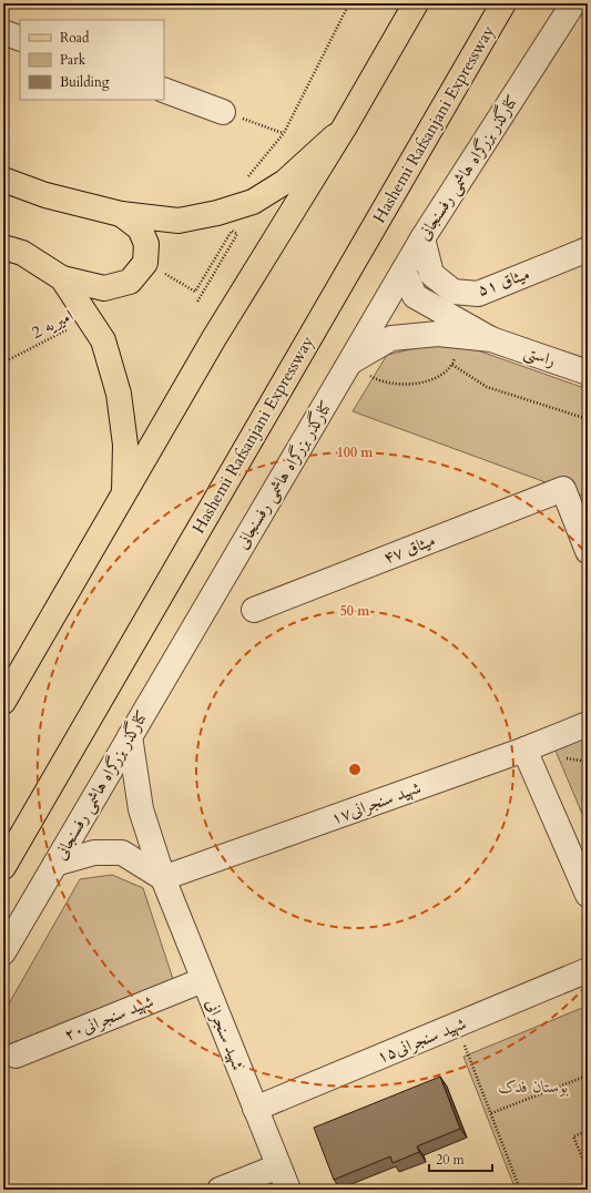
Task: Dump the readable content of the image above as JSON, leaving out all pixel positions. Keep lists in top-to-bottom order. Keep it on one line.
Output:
{"streets":{"main road":["Hashemi Rafsanjani Expressway"],"street":["کنارگذر بزرگراه هاشمی رفسنجانی","میثاق ۵۱","راستی","میثاق ۴۷","شهید سنجرانی۱۷","شهید سنجرانی۲۰","شهید سنجرانی","شهید سنجرانی۱۵"],"path":["امیریه 2"]},"crossings":[["کنارگذر بزرگراه هاشمی رفسنجانی","میثاق ۵۱"],["کنارگذر بزرگراه هاشمی رفسنجانی","شهید سنجرانی"],["شهید سنجرانی۱۷","شهید سنجرانی"],["شهید سنجرانی۲۰","شهید سنجرانی"],["شهید سنجرانی","شهید سنجرانی۱۵"]],"parks":["بوستان فدک"],"legend":["Road","Park","Building"],"scale_bar":"20 m","rings":["100 m","50 m"]}
